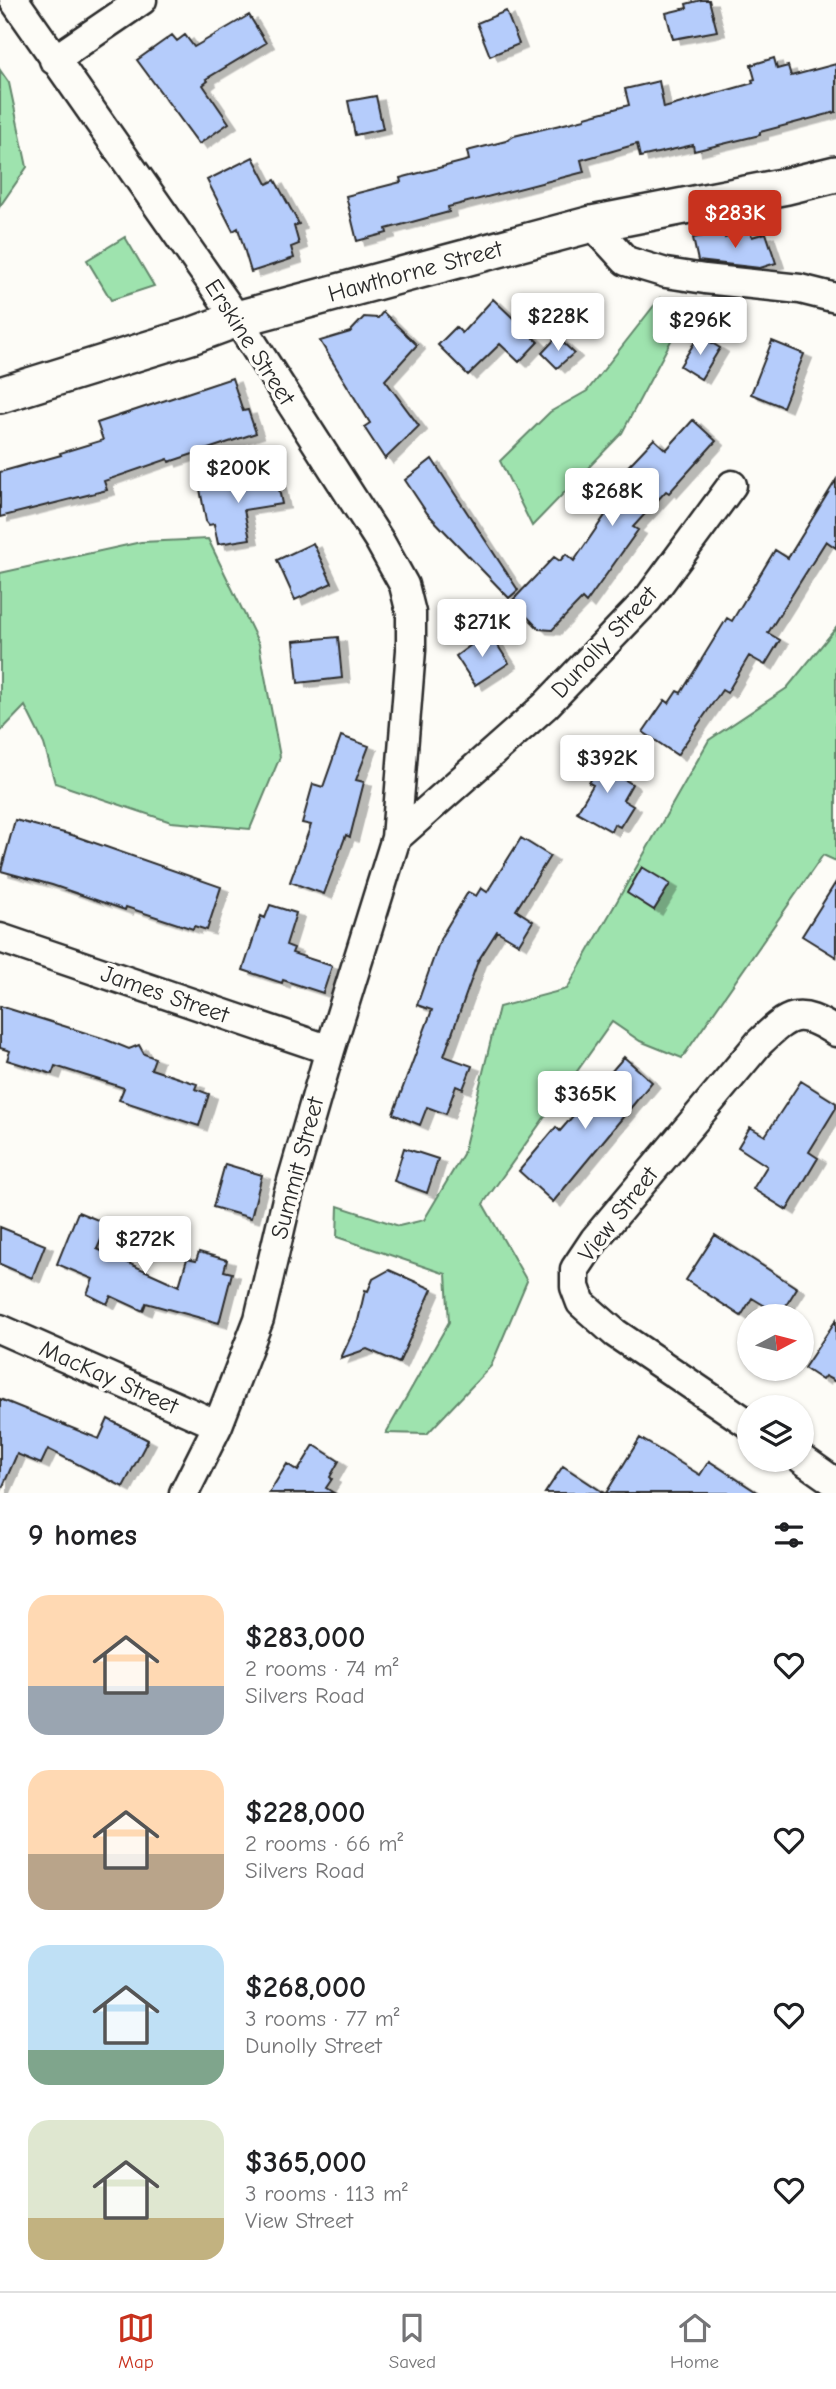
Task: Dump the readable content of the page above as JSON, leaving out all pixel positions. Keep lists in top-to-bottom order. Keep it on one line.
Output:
{"streets":{"street":["Hawthorne Street","Erskine Street","Dunolly Street","James Street","Summit Street","View Street","MacKay Street"]},"crossings":[["Hawthorne Street","Erskine Street"],["Erskine Street","Dunolly Street"],["Erskine Street","Summit Street"],["Dunolly Street","Summit Street"],["James Street","Summit Street"],["Summit Street","MacKay Street"]],"north":"right","page":{"price":["$283K","$228K","$296K","$200K","$268K","$271K","$392K","$365K","$272K"],"heading":"9 homes","list":[{"name":"$283,000","note":"2 rooms · 74 m² · Silvers Road"},{"name":"$228,000","note":"2 rooms · 66 m² · Silvers Road"},{"name":"$268,000","note":"3 rooms · 77 m² · Dunolly Street"},{"name":"$365,000","note":"3 rooms · 113 m² · View Street"}],"tabs":["Map","Saved","Home"]}}
